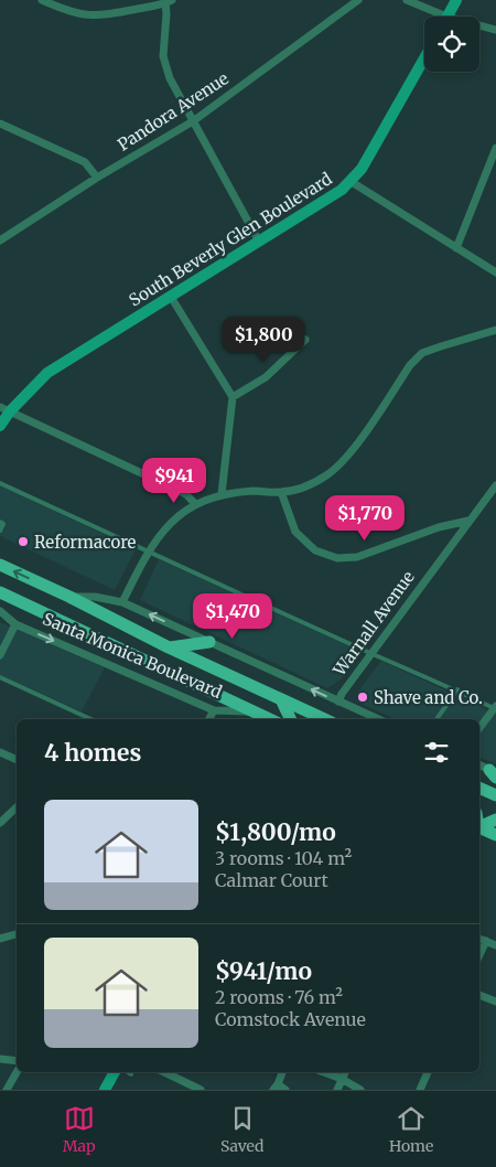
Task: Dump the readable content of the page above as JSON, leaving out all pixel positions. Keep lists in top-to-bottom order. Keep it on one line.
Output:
{"streets":{"main road":["South Beverly Glen Boulevard","Santa Monica Boulevard"],"street":["Pandora Avenue","Warnall Avenue"]},"crossings":[["Warnall Avenue","Santa Monica Boulevard"]],"places":["Reformacore","Shave and Co."],"page":{"price":["$1,800","$941","$1,770","$1,470"],"heading":"4 homes","list":[{"name":"$1,800/mo","note":"3 rooms · 104 m² · Calmar Court"},{"name":"$941/mo","note":"2 rooms · 76 m² · Comstock Avenue"}],"tabs":["Map","Saved","Home"]}}
